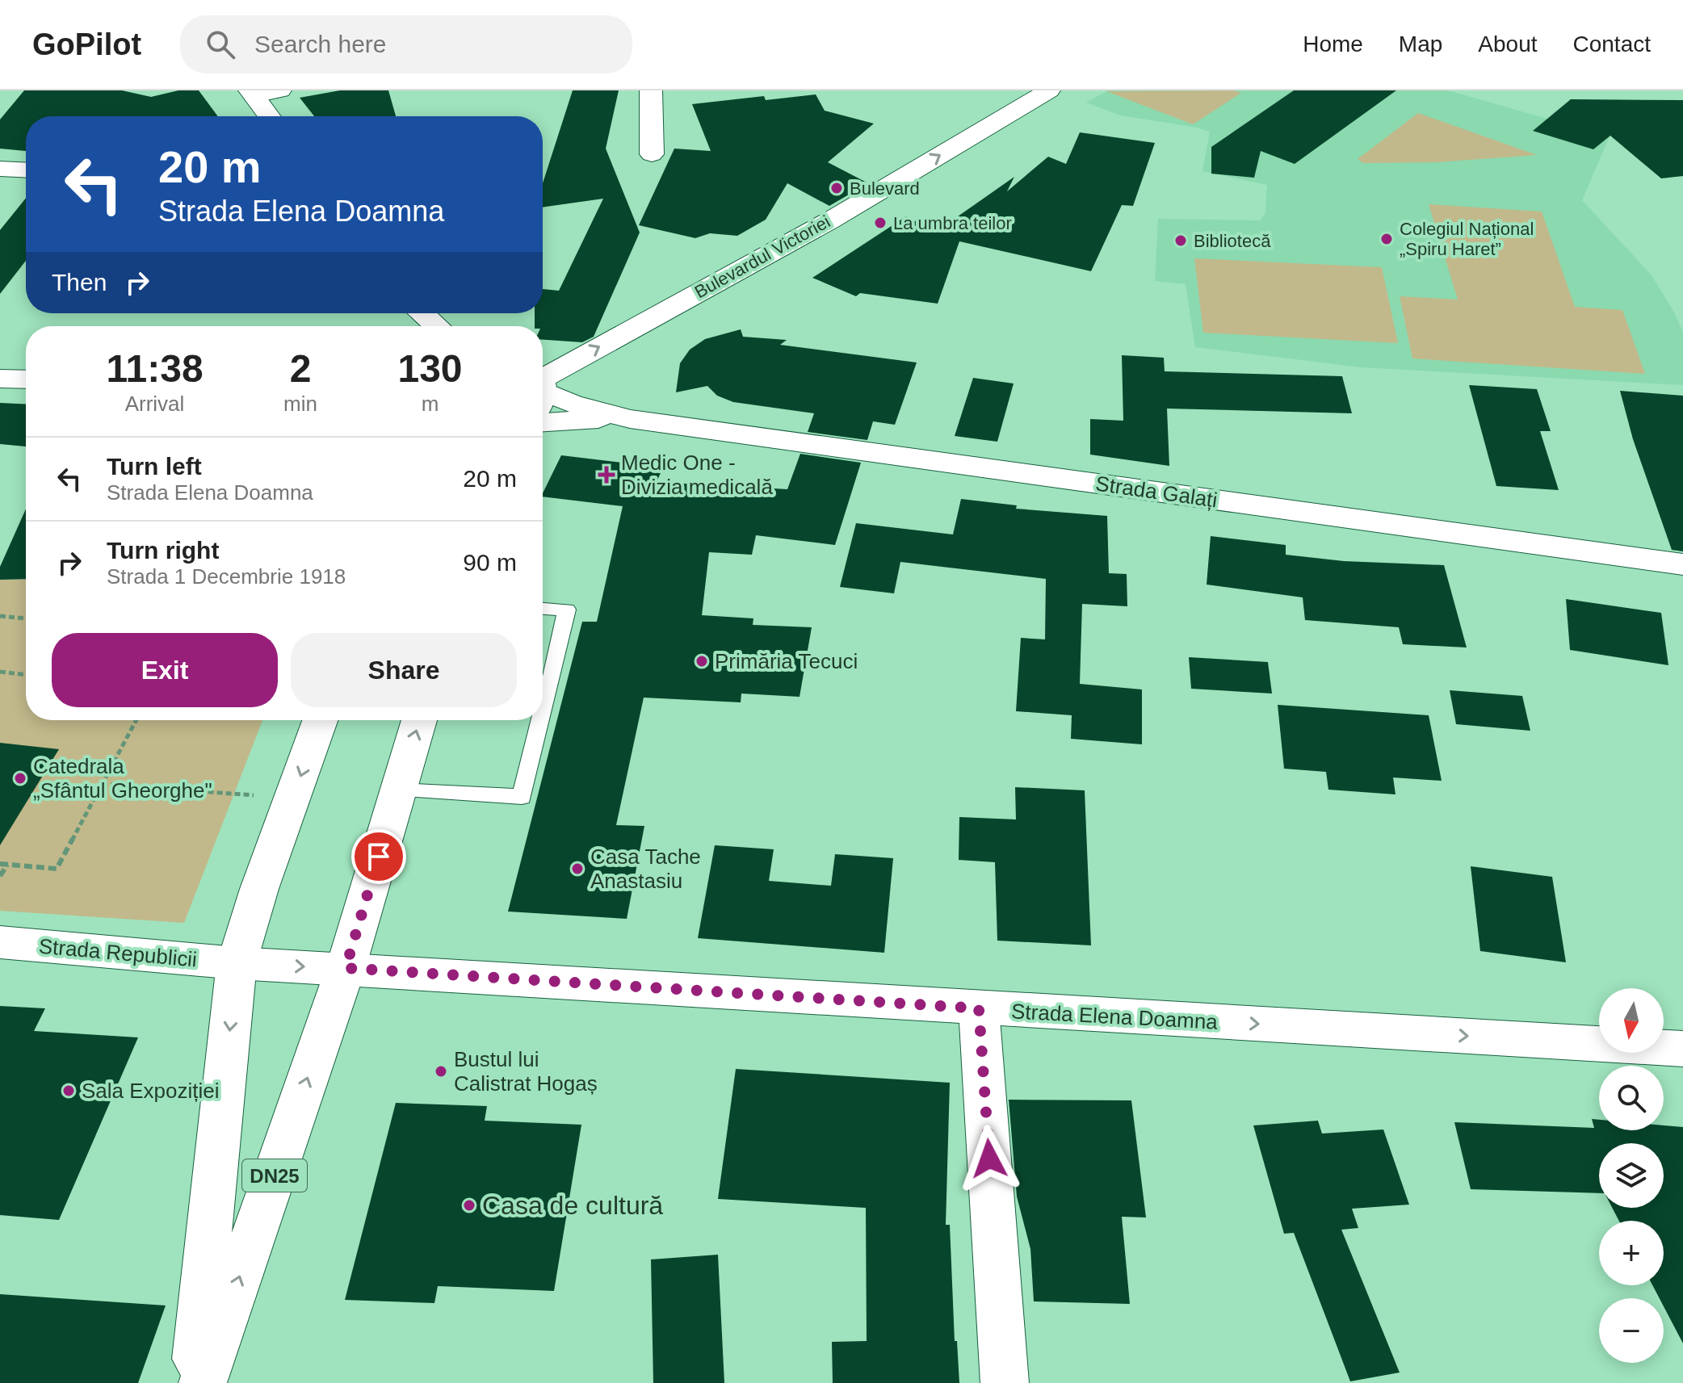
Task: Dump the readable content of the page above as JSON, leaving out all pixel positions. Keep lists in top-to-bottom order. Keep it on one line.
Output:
{"streets":{"street":["Bulevardul Victoriei","Strada Galați","Strada Republicii","Strada Elena Doamna","DN25"]},"crossings":[["Strada Republicii","Strada Elena Doamna"],["Strada Republicii","DN25"],["Strada Elena Doamna","DN25"]],"one_way":["Bulevardul Victoriei","Strada Elena Doamna"],"places":{"other":["Bulevard","La umbra teilor","Colegiul Național „Spiru Haret”","Bibliotecă","Primăria Tecuci","Catedrala „Sfântul Gheorghe\"","Casa Tache Anastasiu","Bustul lui Calistrat Hogaș","Sala Expoziției","Casa de cultură"],"health":["Medic One - Divizia medicală"]},"north":"bottom","page":{"header":"GoPilot","search":"Search here","nav":["Home","Map","About","Contact"],"turn":["20 m","Strada Elena Doamna"],"then":"Then","eta":["11:38","Arrival","2","min","130","m"],"list":[{"name":"Turn left","note":"Strada Elena Doamna","value":"20 m"},{"name":"Turn right","note":"Strada 1 Decembrie 1918","value":"90 m"}],"buttons":["Exit","Share"],"map_buttons":["+","−"]}}
